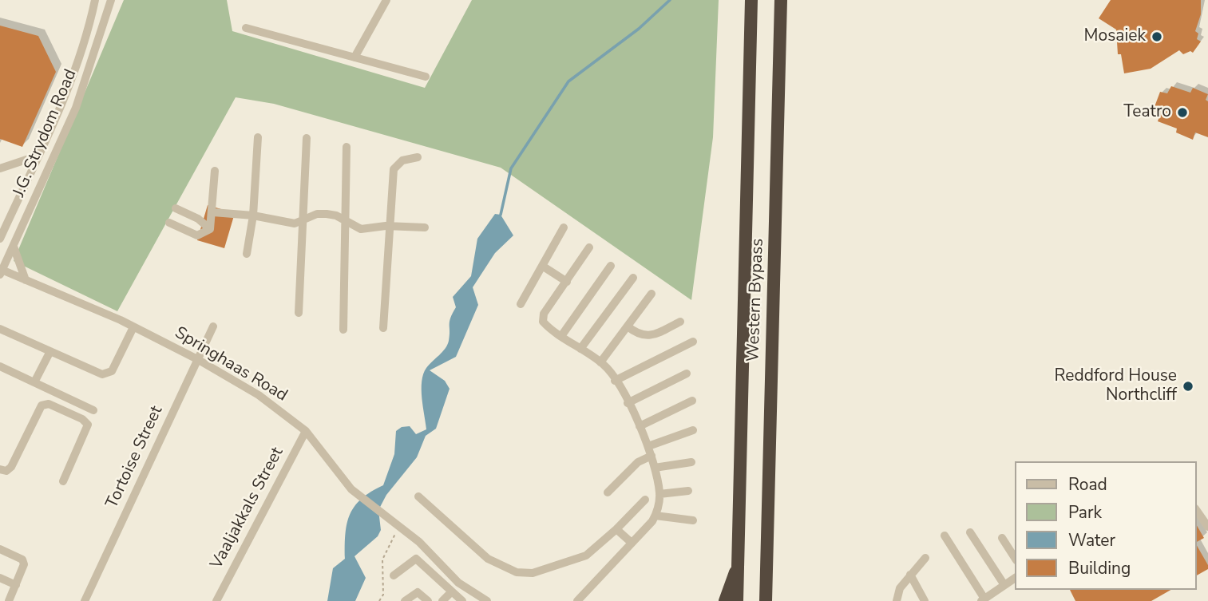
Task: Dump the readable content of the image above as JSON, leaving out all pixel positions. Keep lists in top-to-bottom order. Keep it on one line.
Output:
{"streets":{"highway":["Western Bypass"],"street":["J.G. Strydom Road","Springhaas Road","Tortoise Street","Vaaljakkals Street"]},"crossings":[["J.G. Strydom Road","Springhaas Road"],["Springhaas Road","Tortoise Street"],["Springhaas Road","Vaaljakkals Street"]],"places":["Mosaiek","Teatro","Reddford House Northcliff"],"legend":["Road","Park","Water","Building"]}
